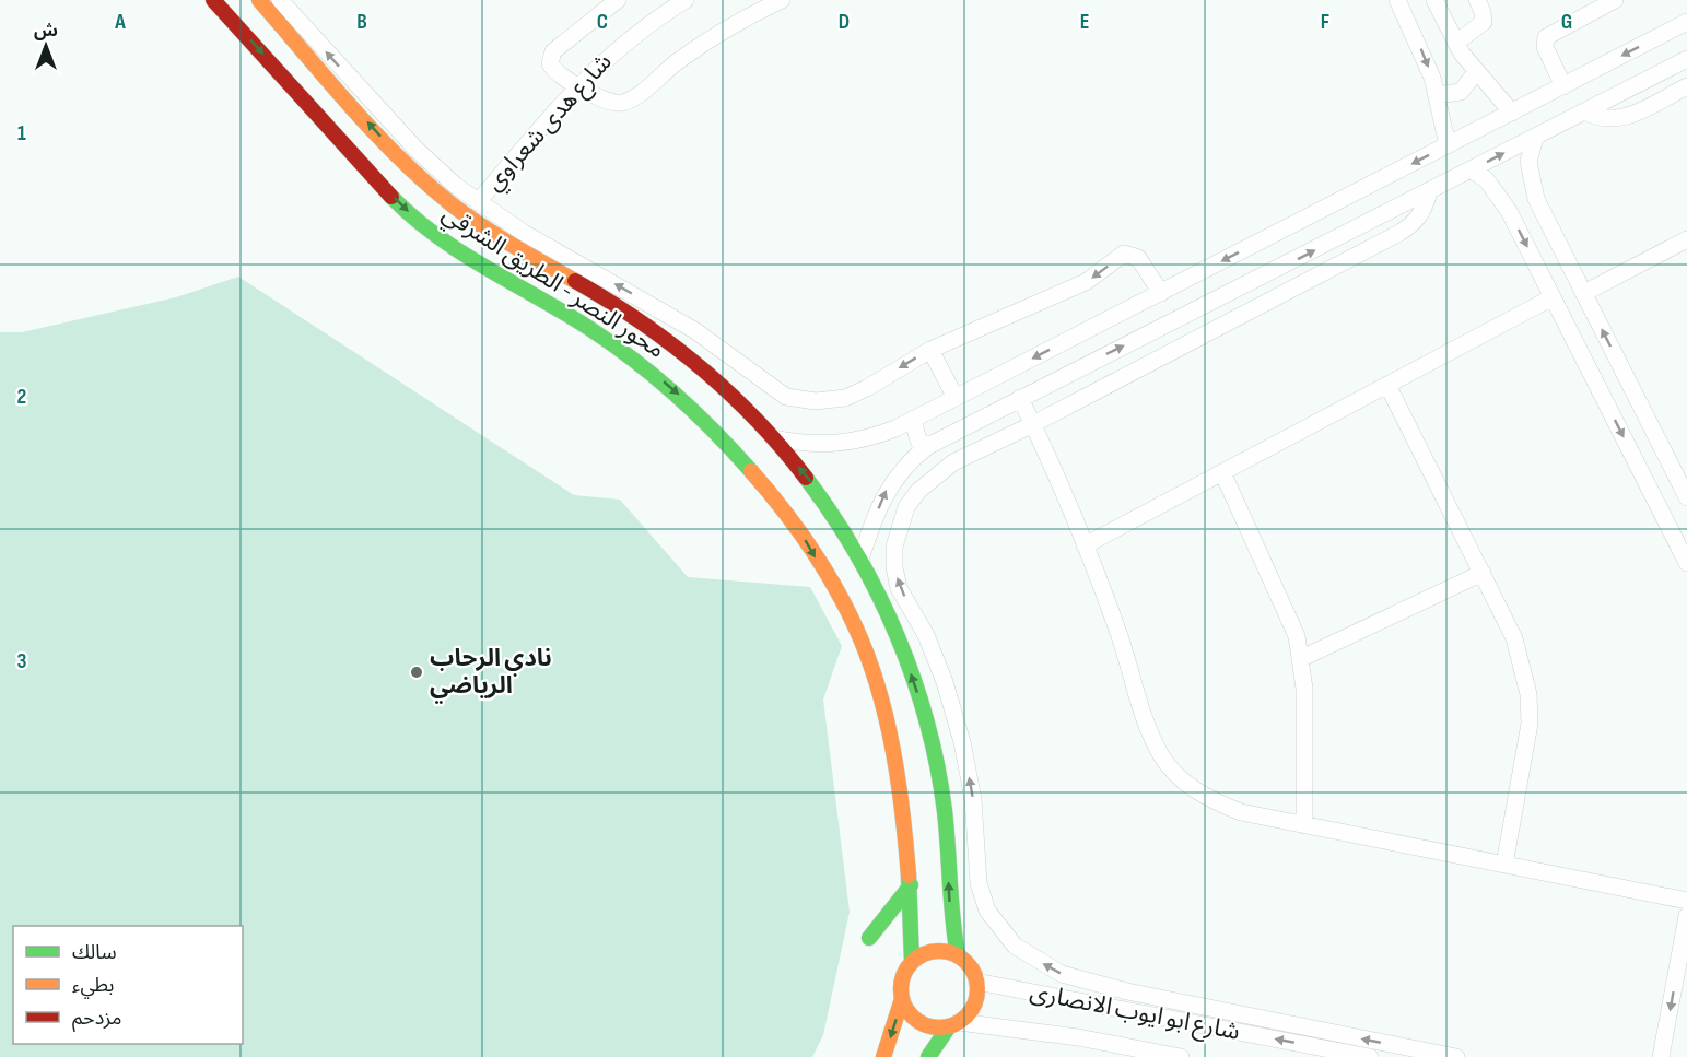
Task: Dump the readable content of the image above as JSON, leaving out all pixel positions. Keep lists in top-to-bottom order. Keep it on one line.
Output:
{"streets":{"street":["شارع هدى شعراوي","محور النصر - الطريق الشرقي","شارع ابو ايوب الانصارى"]},"crossings":[["محور النصر - الطريق الشرقي","شارع ابو ايوب الانصارى"]],"places":["نادي الرحاب الرياضي"],"legend":["سالك","بطيء","مزدحم"],"north":"top","grid":{"columns":["A","B","C","D","E","F","G"],"rows":["1","2","3"]}}
